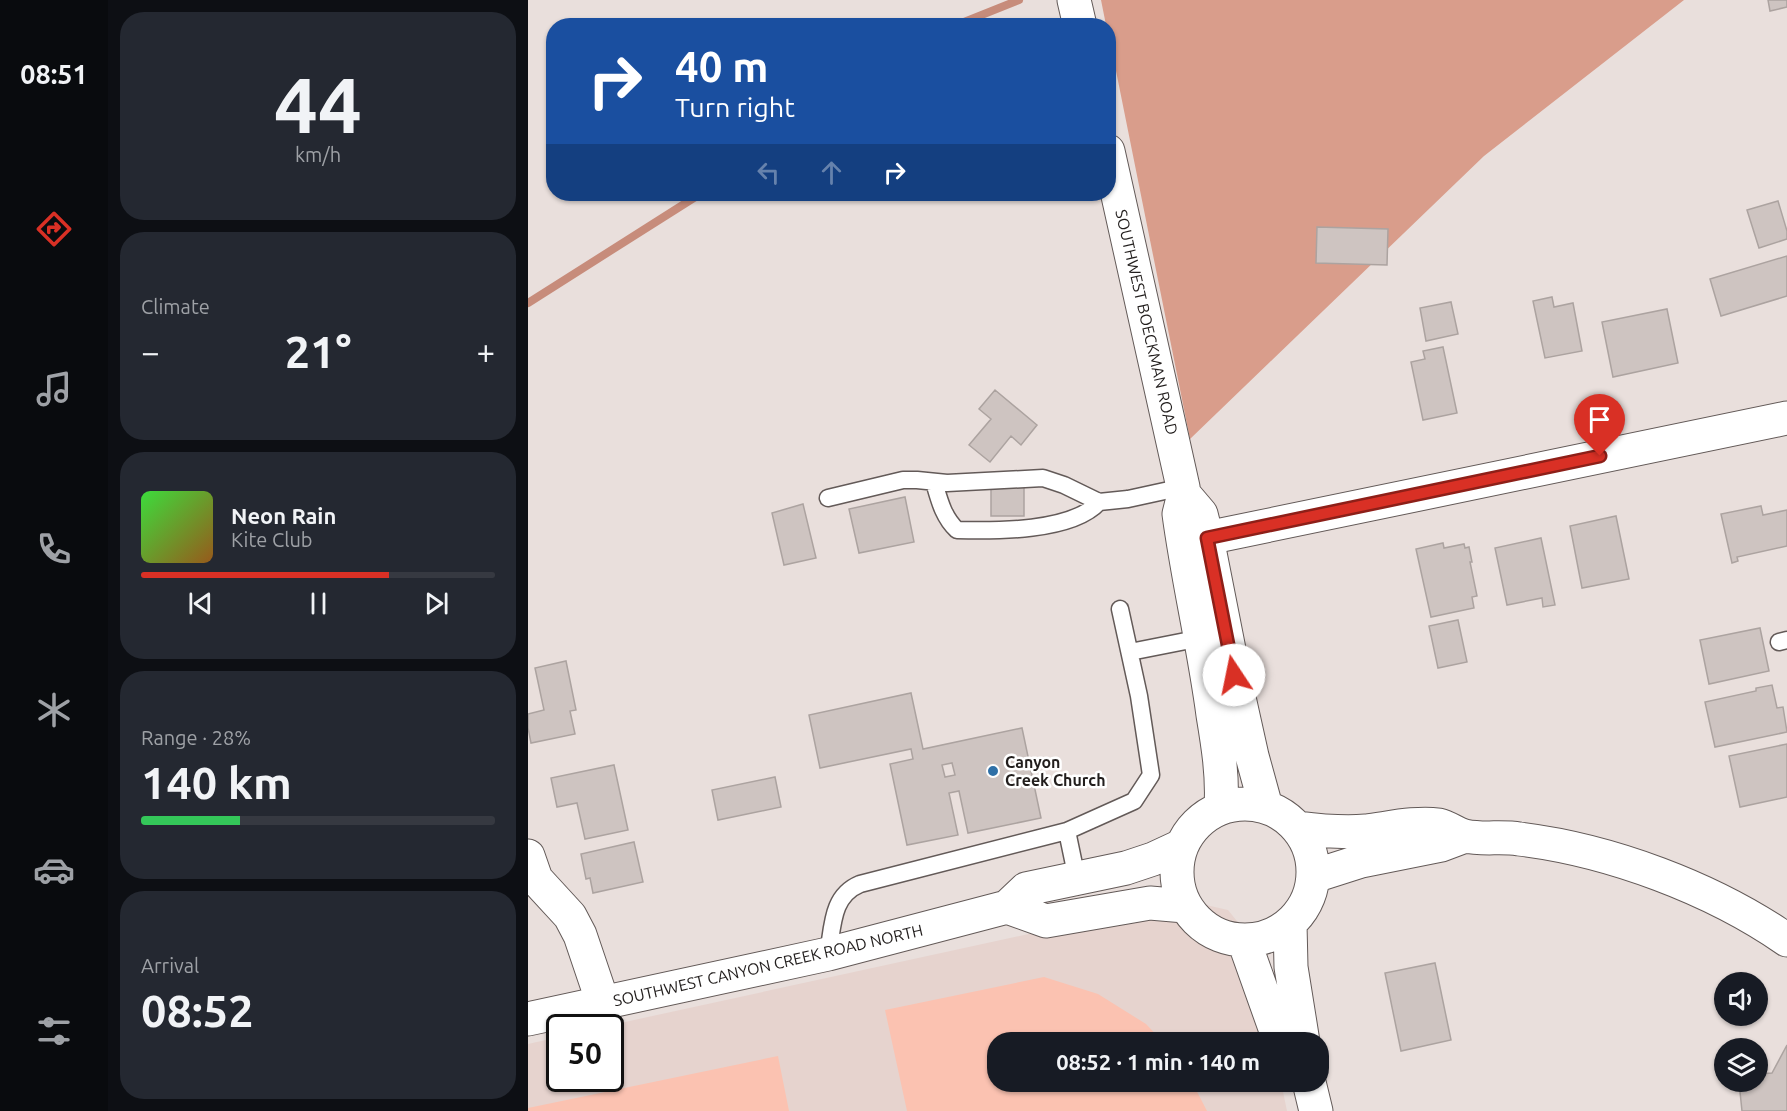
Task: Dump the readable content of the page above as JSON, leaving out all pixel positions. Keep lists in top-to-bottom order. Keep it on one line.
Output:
{"streets":{"main road":["SOUTHWEST BOECKMAN ROAD","SOUTHWEST CANYON CREEK ROAD NORTH"]},"crossings":[["SOUTHWEST BOECKMAN ROAD","SOUTHWEST CANYON CREEK ROAD NORTH"]],"places":["Canyon Creek Church"],"page":{"tabs":"08:51","tile":[["44","km/h"],"Climate",["Range · 28%","140 km"],["Arrival","08:52"]],"turn":["40 m","Turn right"],"heat":["−","21°","+"],"song":["Neon Rain","Kite Club"],"limit":"50","trip":"08:52 · 1 min · 140 m"}}
